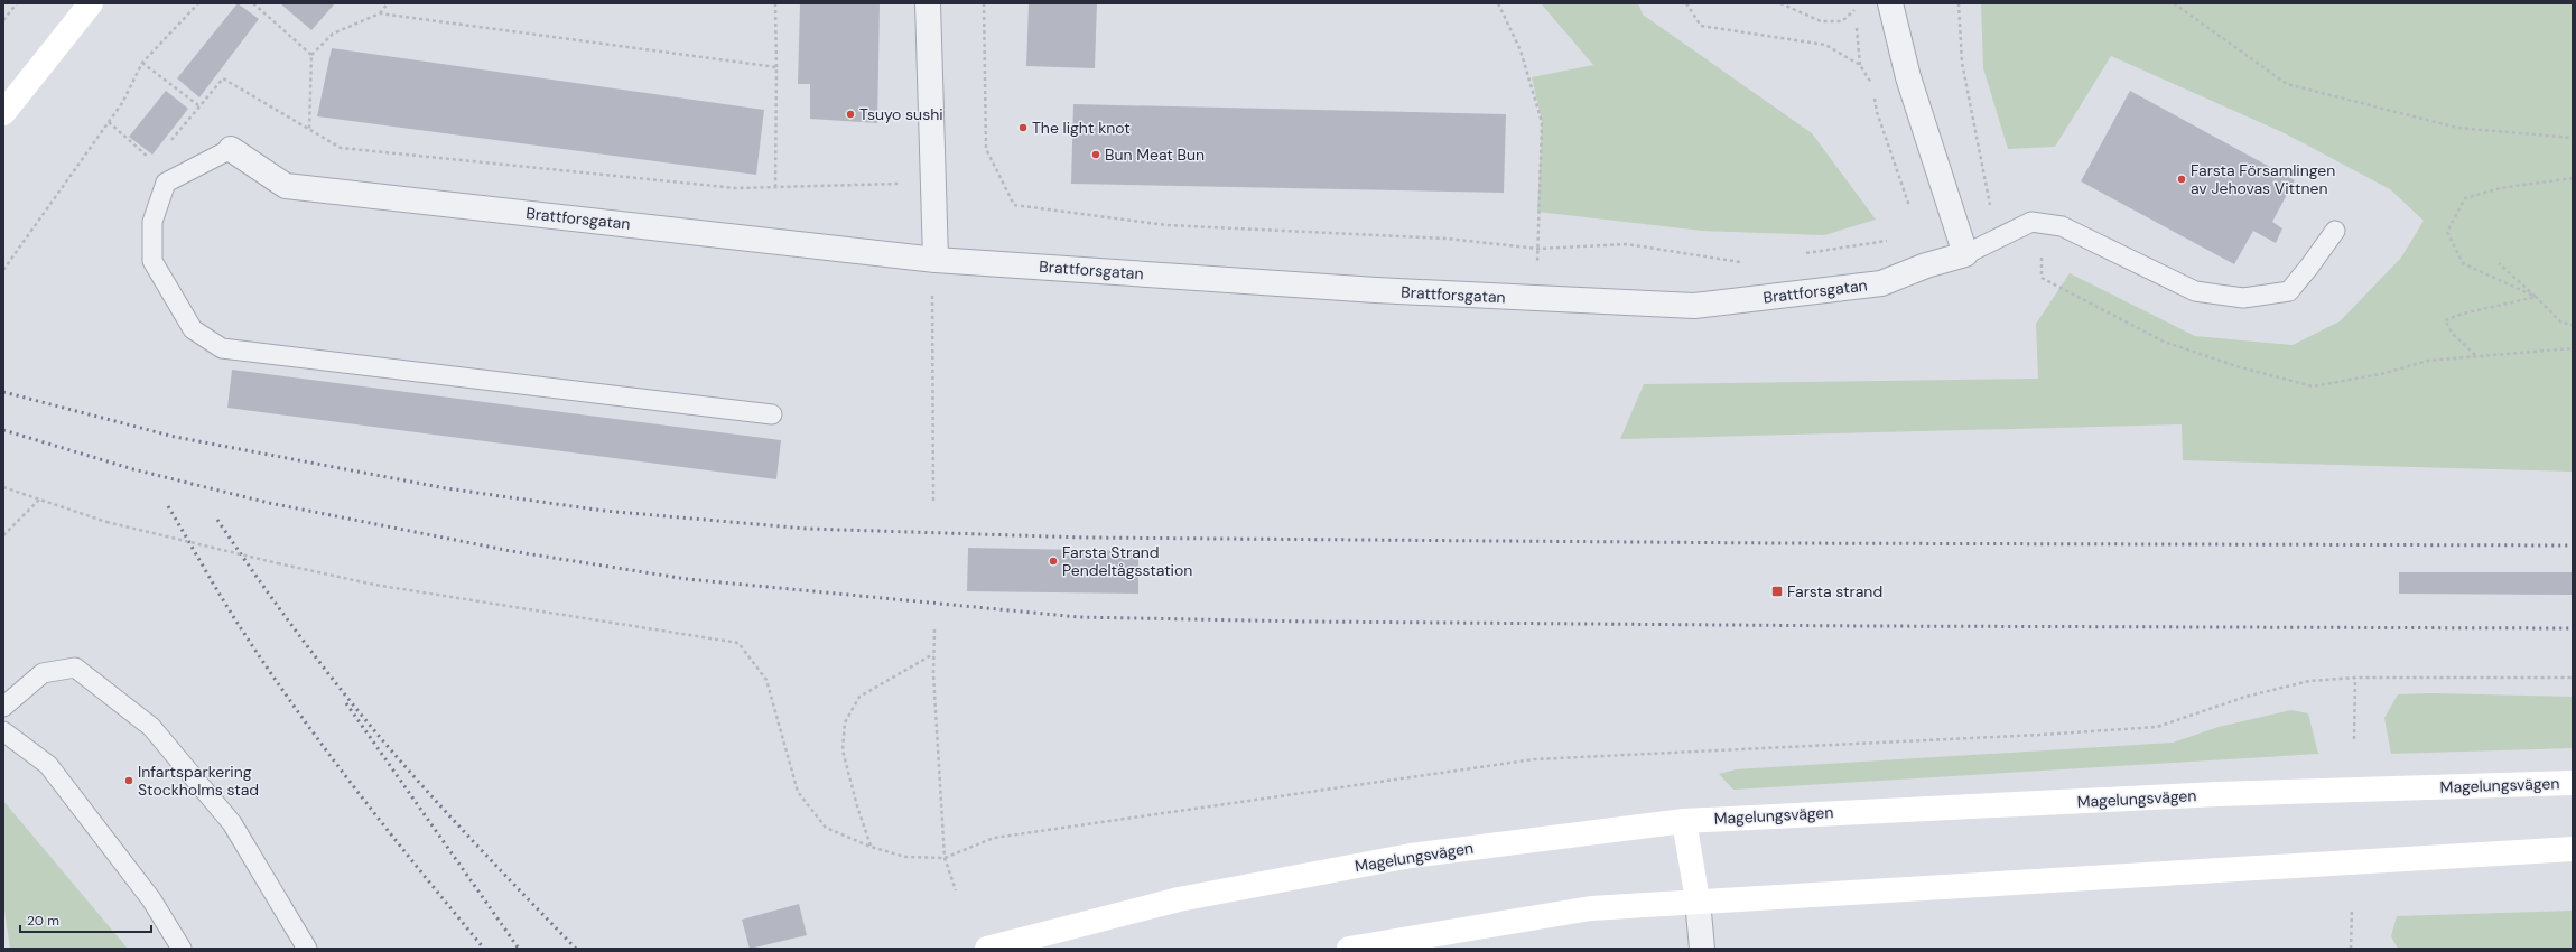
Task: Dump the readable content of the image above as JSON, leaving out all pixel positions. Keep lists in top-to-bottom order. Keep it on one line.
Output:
{"streets":{"main road":["Magelungsvägen"],"street":["Brattforsgatan"]},"places":{"other":["Tsuyo sushi","The light knot","Bun Meat Bun","Farsta Församlingen av Jehovas Vittnen","Farsta Strand Pendeltågsstation","Infartsparkering Stockholms stad"],"transit":["Farsta strand"]},"scale_bar":"20 m"}
